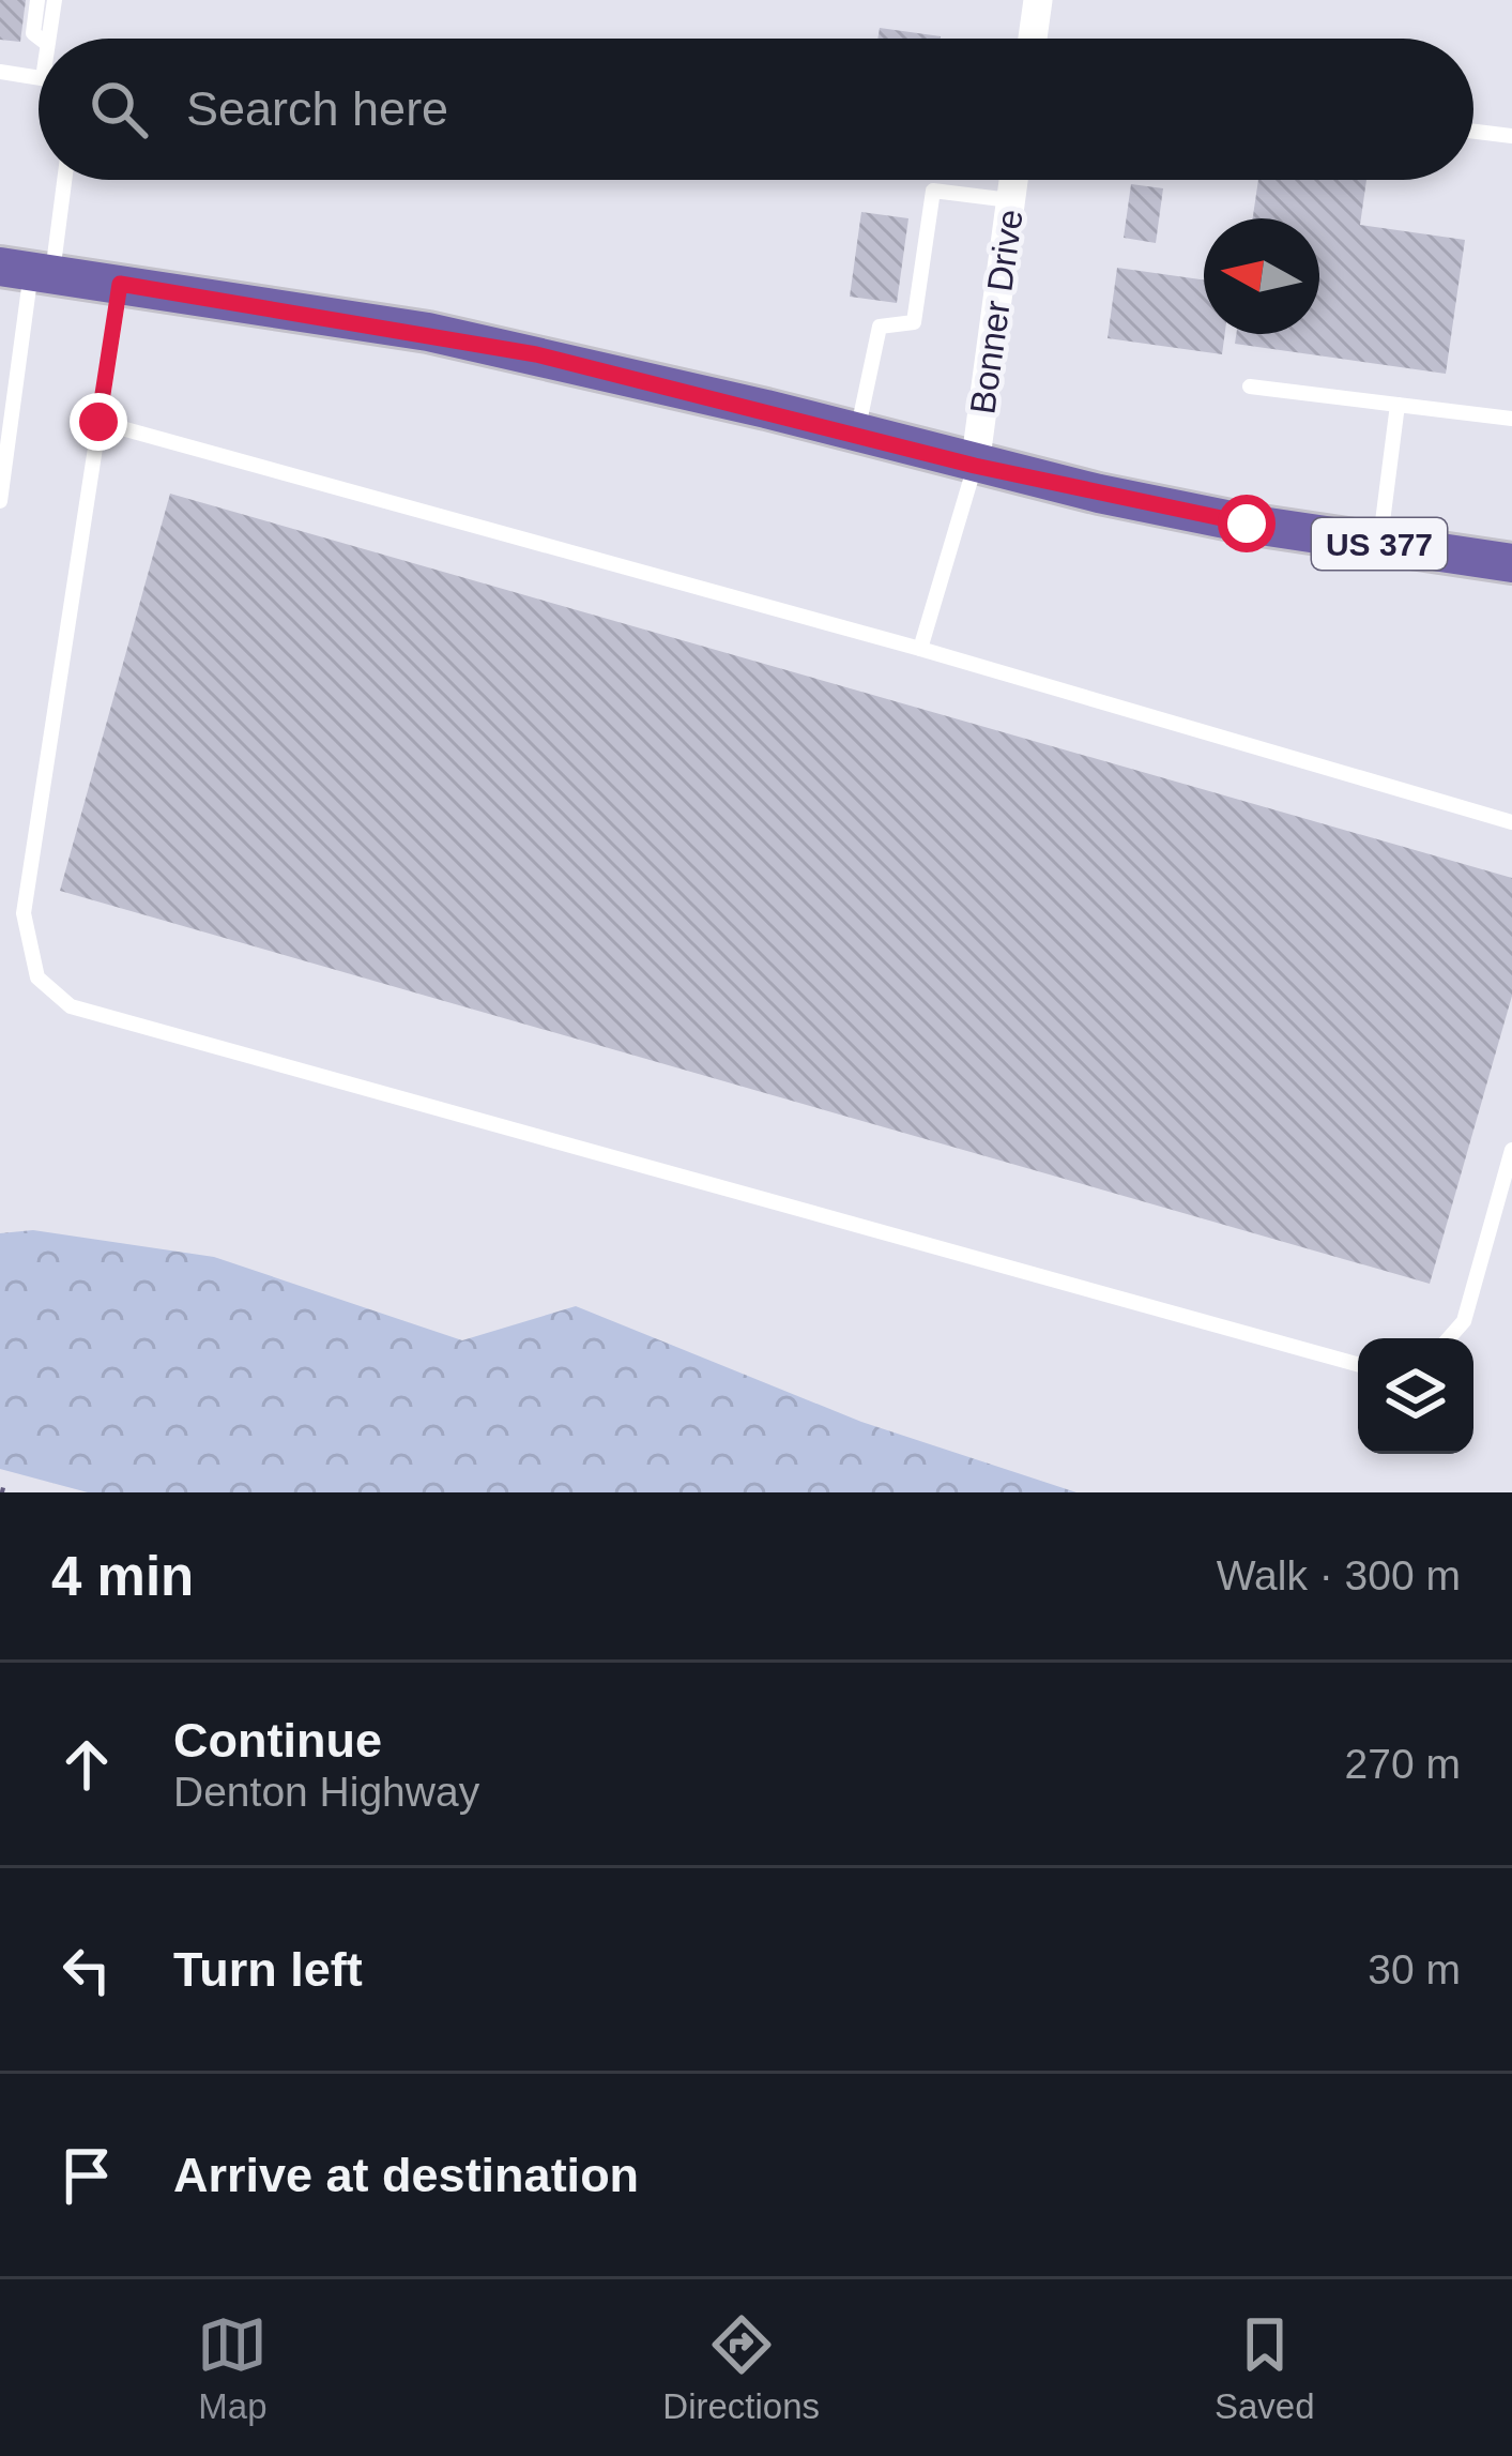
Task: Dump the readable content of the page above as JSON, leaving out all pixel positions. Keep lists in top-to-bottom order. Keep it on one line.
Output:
{"streets":{"main road":["US 377"],"street":["Bonner Drive"]},"crossings":[["Bonner Drive","US 377"]],"north":"left","page":{"search":"Search here","heading":["4 min","Walk · 300 m"],"list":[["Continue","Denton Highway","270 m"],["Turn left","30 m"],"Arrive at destination"],"nav":["Map","Directions","Saved"]}}
